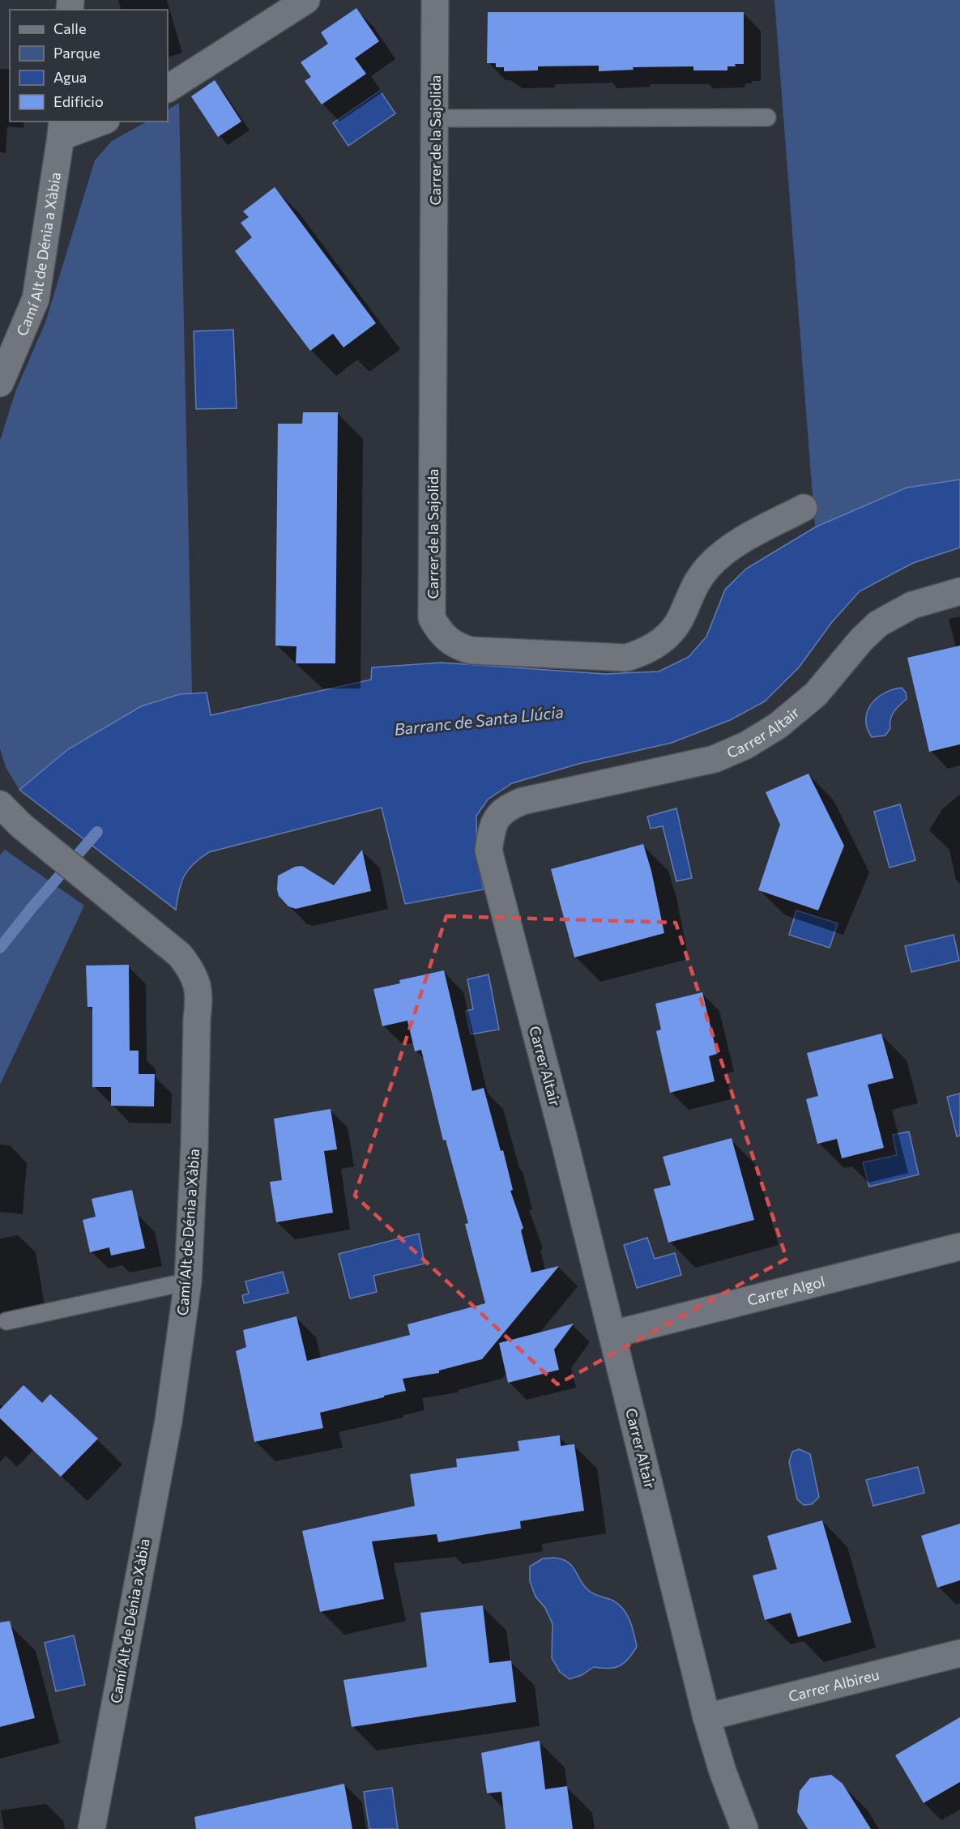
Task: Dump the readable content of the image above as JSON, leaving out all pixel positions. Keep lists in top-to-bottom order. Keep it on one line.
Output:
{"streets":{"street":["Carrer de la Sajolida","Camí Alt de Dénia a Xàbia","Carrer Altair","Carrer Algol","Carrer Albireu"]},"crossings":[["Carrer Altair","Carrer Algol"],["Carrer Altair","Carrer Albireu"]],"water":["Barranc de Santa Llúcia"],"legend":["Calle","Parque","Agua","Edificio"]}
